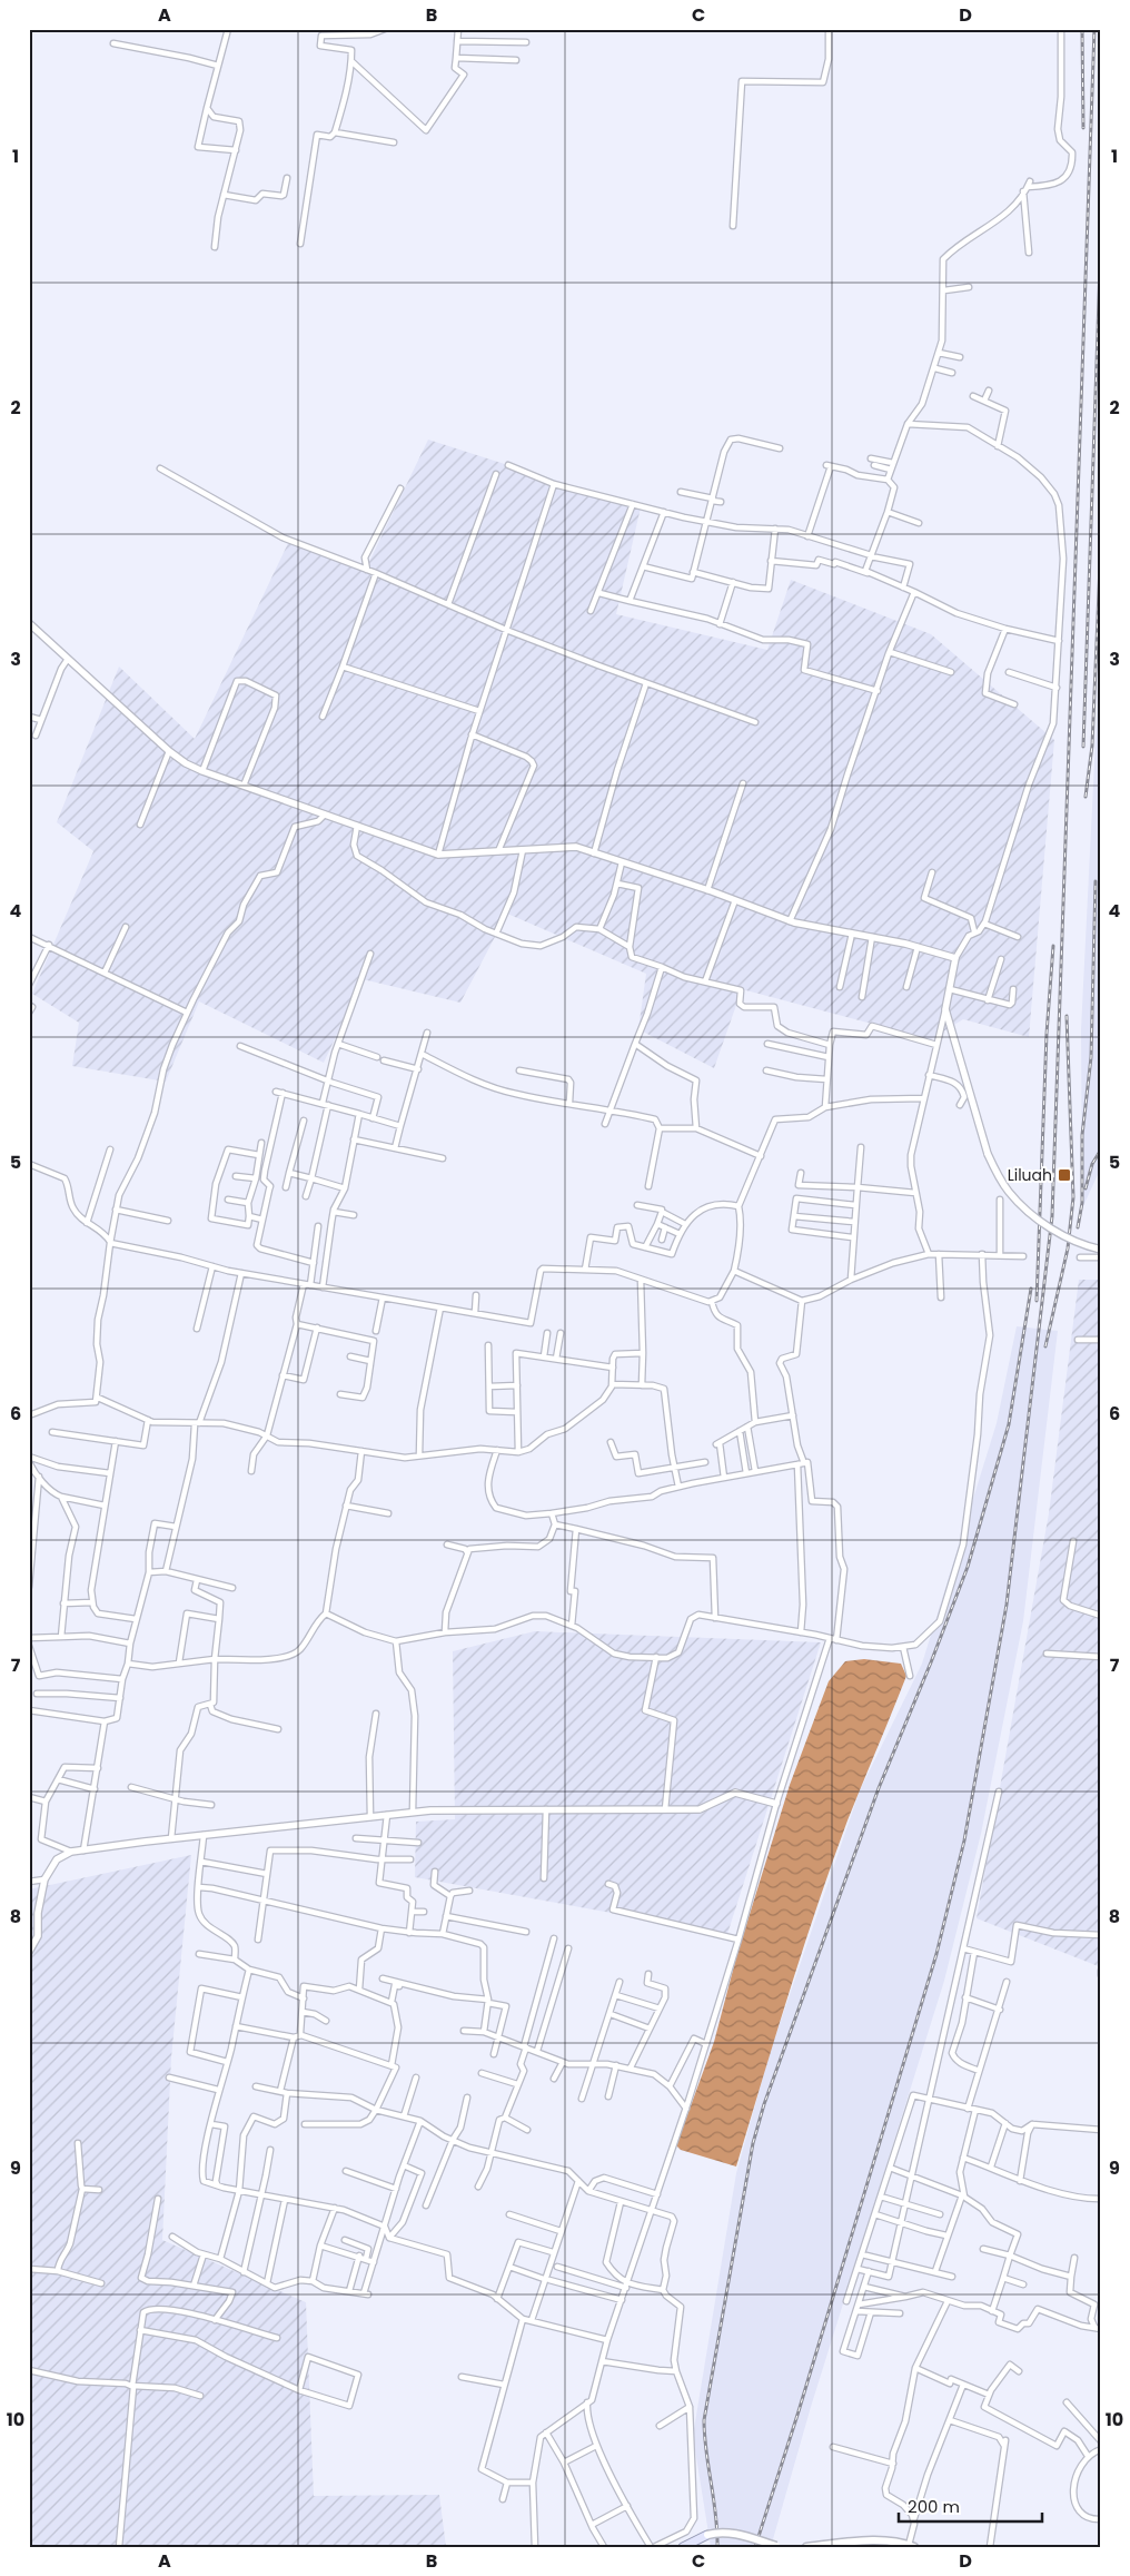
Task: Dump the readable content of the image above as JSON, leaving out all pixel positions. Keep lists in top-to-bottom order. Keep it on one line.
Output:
{"places":{"transit":["Liluah"]},"scale_bar":"200 m","grid":{"columns":["A","B","C","D"],"rows":["1","2","3","4","5","6","7","8","9","10"]}}
